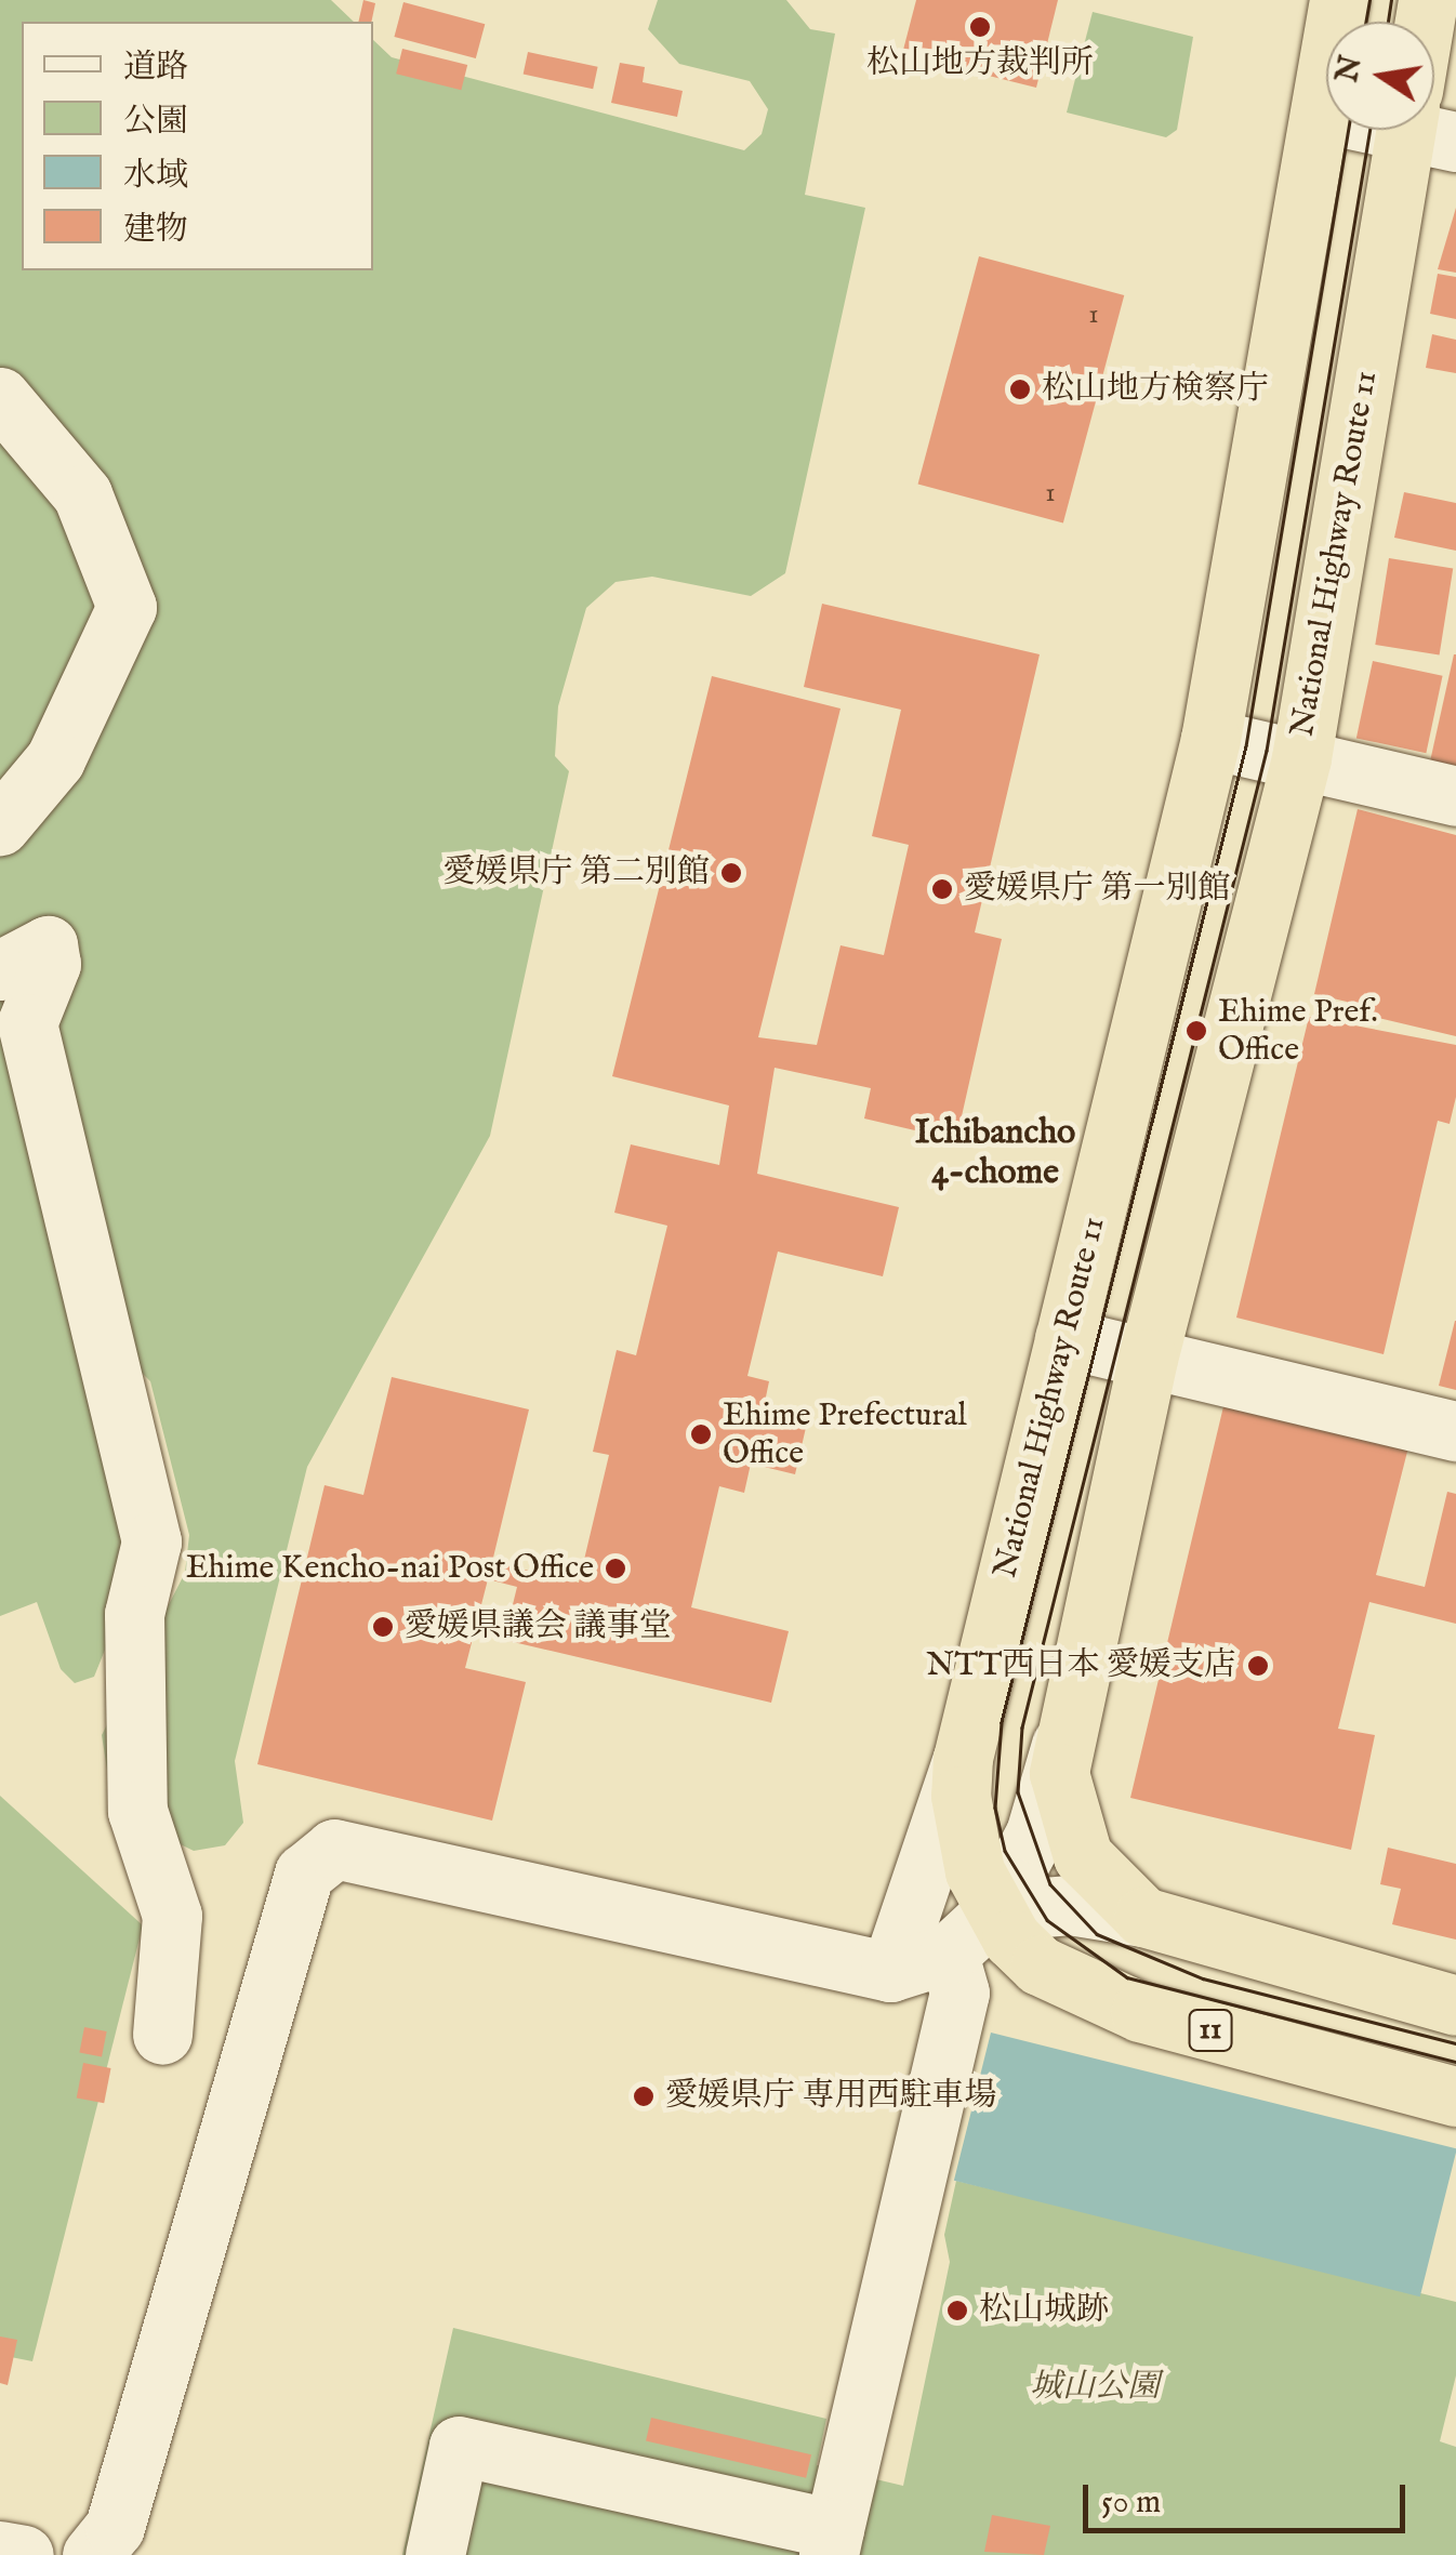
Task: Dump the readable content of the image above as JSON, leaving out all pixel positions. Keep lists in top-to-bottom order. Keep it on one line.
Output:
{"streets":{"highway":["National Highway Route 11","11"]},"districts":["Ichibancho 4-chome"],"parks":["城山公園"],"places":["松山地方裁判所","松山地方検察庁","愛媛県庁 第二別館","愛媛県庁 第一別館","Ehime Pref. Office","Ehime Prefectural Office","Ehime Kencho-nai Post Office","愛媛県議会 議事堂","NTT西日本 愛媛支店","愛媛県庁 専用西駐車場","松山城跡"],"house_numbers":["1","1"],"legend":["道路","公園","水域","建物"],"scale_bar":"50 m","north":"left"}
